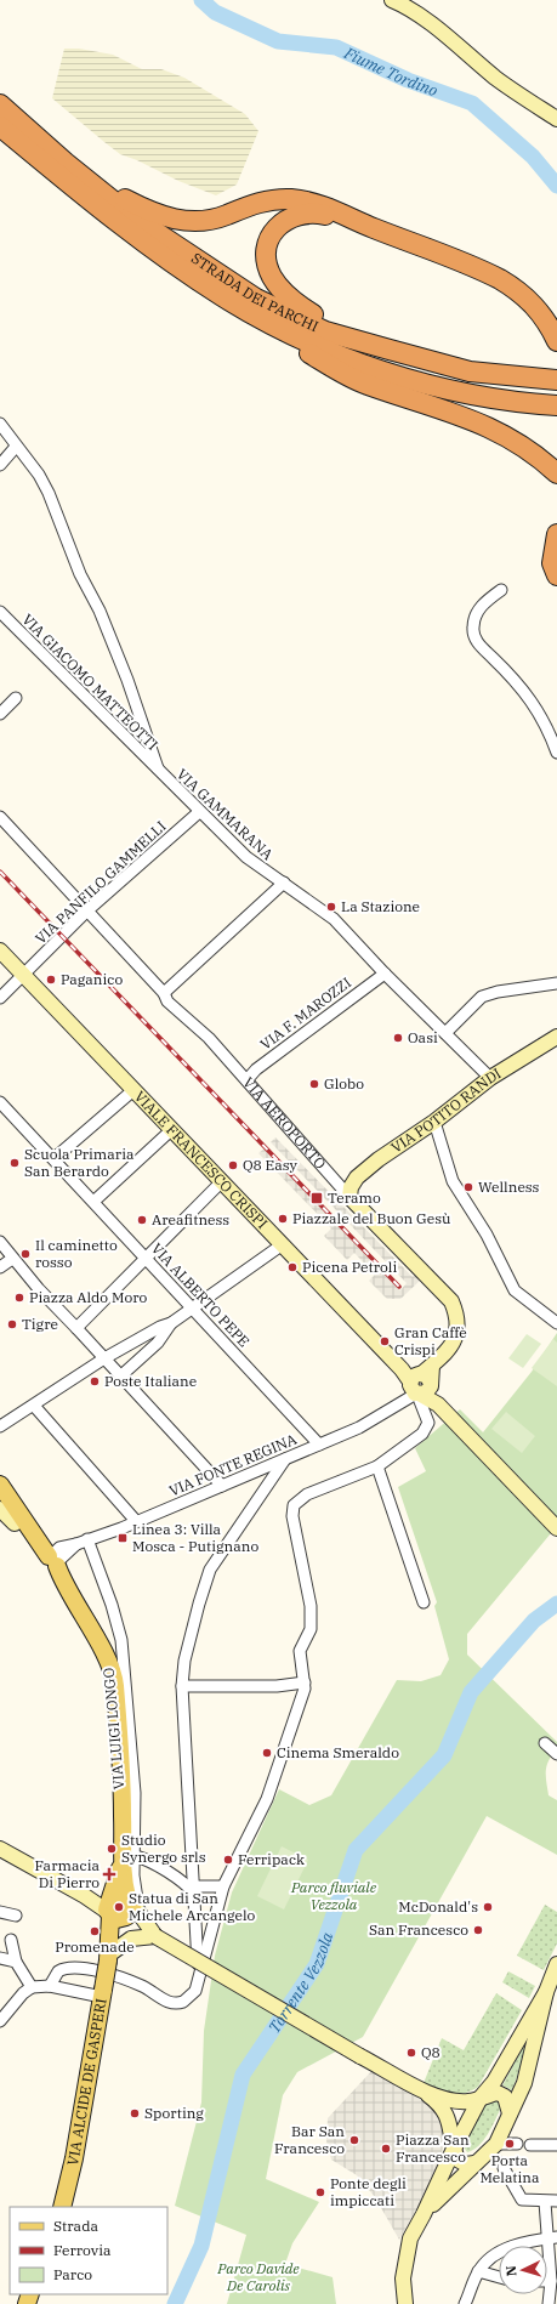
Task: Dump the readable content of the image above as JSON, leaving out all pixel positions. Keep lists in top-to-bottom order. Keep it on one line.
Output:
{"streets":{"highway":["STRADA DEI PARCHI"],"main road":["VIA ALCIDE DE GASPERI"],"street":["VIA GIACOMO MATTEOTTI","VIA GAMMARANA","VIA PANFILO GAMMELLI","VIA F. MAROZZI","VIA POTITO RANDI","VIA AEROPORTO","VIALE FRANCESCO CRISPI","VIA ALBERTO PEPE","VIA FONTE REGINA","VIA LUIGI LONGO"]},"crossings":[["VIA GIACOMO MATTEOTTI","VIA GAMMARANA"],["VIA GAMMARANA","VIA PANFILO GAMMELLI"],["VIA GAMMARANA","VIA F. MAROZZI"],["VIA GAMMARANA","VIA POTITO RANDI"],["VIA PANFILO GAMMELLI","VIA AEROPORTO"],["VIA PANFILO GAMMELLI","VIALE FRANCESCO CRISPI"],["VIA F. MAROZZI","VIA AEROPORTO"],["VIA POTITO RANDI","VIA AEROPORTO"],["VIA AEROPORTO","VIALE FRANCESCO CRISPI"],["VIA AEROPORTO","VIA FONTE REGINA"],["VIALE FRANCESCO CRISPI","VIA FONTE REGINA"],["VIA ALBERTO PEPE","VIA FONTE REGINA"],["VIA FONTE REGINA","VIA LUIGI LONGO"],["VIA FONTE REGINA","VIA ALCIDE DE GASPERI"],["VIA LUIGI LONGO","VIA ALCIDE DE GASPERI"]],"water":["Fiume Tordino","Torrente Vezzola"],"parks":["Parco fluviale Vezzola","Parco Davide De Carolis"],"places":{"other":["La Stazione","Paganico","Oasi","Globo","Scuola Primaria San Berardo","Q8 Easy","Wellness","Piazzale del Buon Gesù","Areafitness","Il caminetto rosso","Picena Petroli","Piazza Aldo Moro","Tigre","Gran Caffè Crispi","Poste Italiane","Cinema Smeraldo","Studio Synergo srls","Ferripack","Statua di San Michele Arcangelo","McDonald's","San Francesco","Promenade","Q8","Sporting","Bar San Francesco","Porta Melatina","Piazza San Francesco","Ponte degli impiccati"],"transit":["Teramo","Linea 3: Villa Mosca - Putignano"],"health":["Farmacia Di Pierro"]},"legend":["Strada","Ferrovia","Parco"],"north":"left"}
